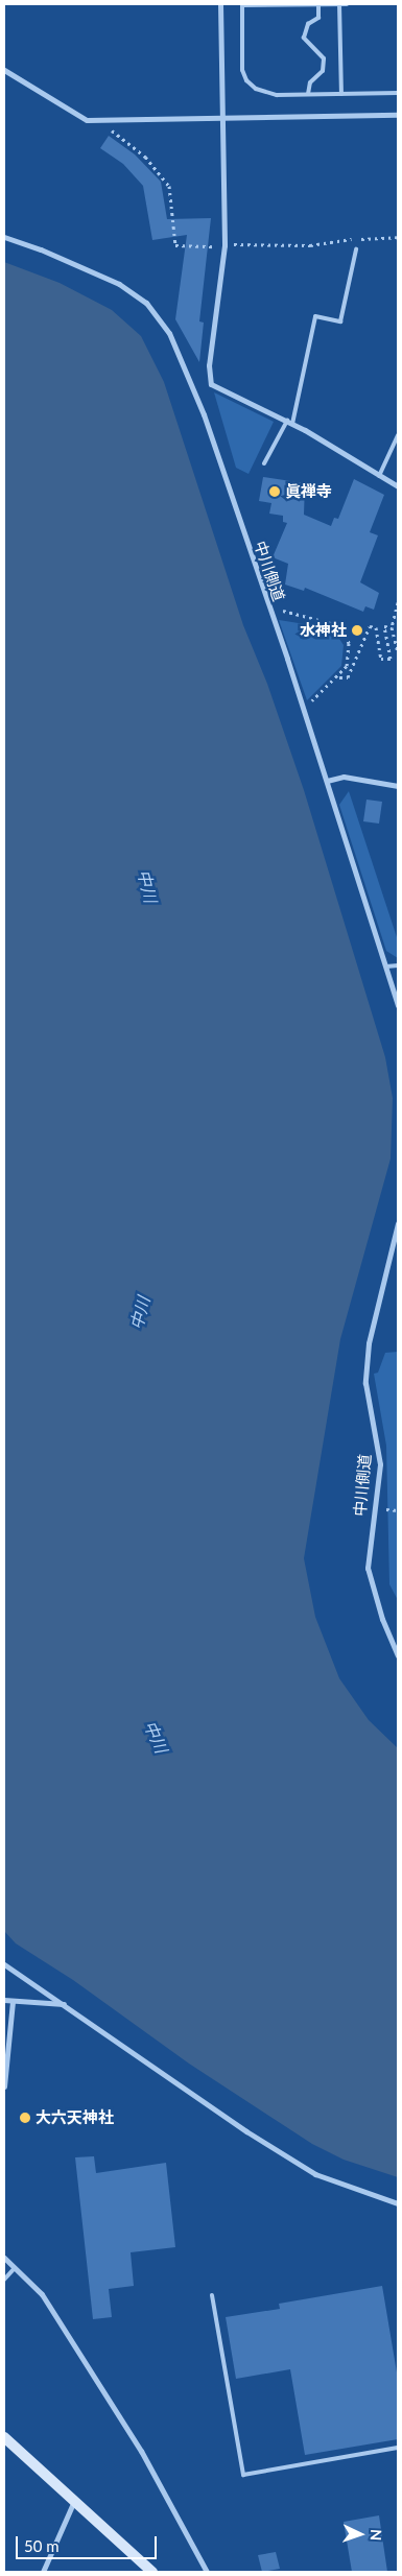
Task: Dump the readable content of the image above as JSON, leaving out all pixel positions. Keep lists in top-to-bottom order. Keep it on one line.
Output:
{"streets":{"street":["中川側道"]},"water":["中川"],"places":["眞禅寺","水神社","大六天神社"],"scale_bar":"50 m","north":"right"}
